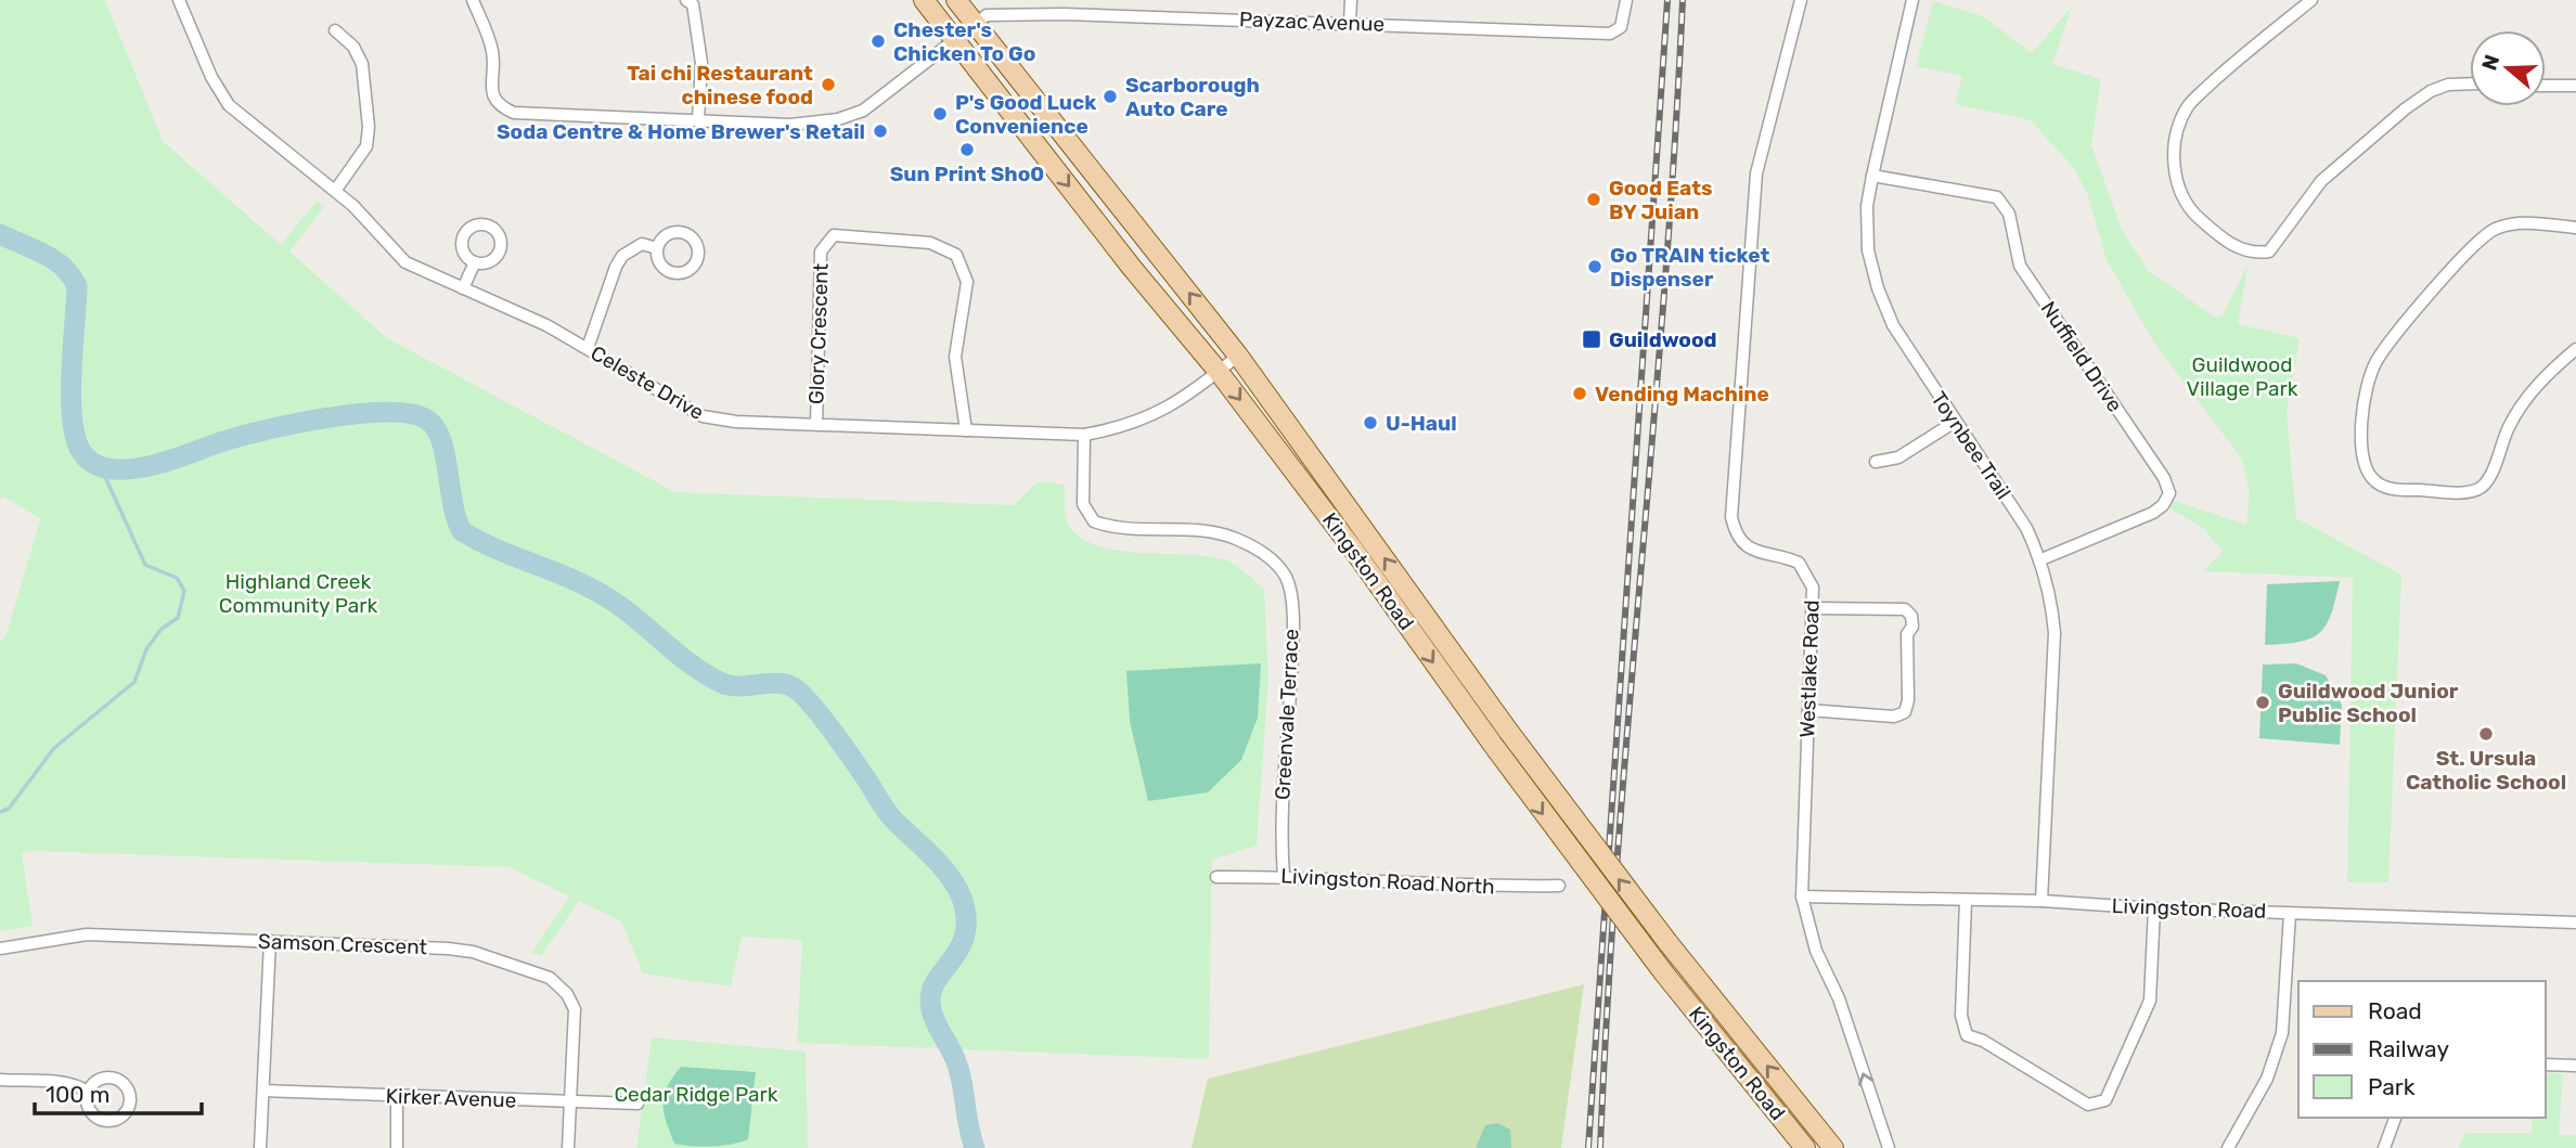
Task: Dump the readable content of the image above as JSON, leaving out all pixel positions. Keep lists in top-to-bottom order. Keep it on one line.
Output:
{"streets":{"main road":["Kingston Road"],"street":["Payzac Avenue","Glory Crescent","Nuffield Drive","Celeste Drive","Toynbee Trail","Westlake Road","Greenvale Terrace","Livingston Road North","Livingston Road","Samson Crescent","Kirker Avenue"]},"crossings":[["Payzac Avenue","Kingston Road"],["Glory Crescent","Celeste Drive"],["Nuffield Drive","Toynbee Trail"],["Celeste Drive","Kingston Road"],["Celeste Drive","Greenvale Terrace"],["Toynbee Trail","Livingston Road"],["Westlake Road","Livingston Road"],["Greenvale Terrace","Livingston Road North"],["Samson Crescent","Kirker Avenue"]],"parks":["Guildwood Village Park","Highland Creek Community Park","Cedar Ridge Park"],"places":{"other":["Chester's Chicken To Go","Tai chi Restaurant chinese food","Scarborough Auto Care","P's Good Luck Convenience","Soda Centre & Home Brewer's Retail","Sun Print Sho0","Good Eats BY Juian","Go TRAIN ticket Dispenser","Vending Machine","U-Haul","Guildwood Junior Public School","St. Ursula Catholic School"],"transit":["Guildwood"]},"legend":["Road","Railway","Park"],"scale_bar":"100 m","north":"left"}
